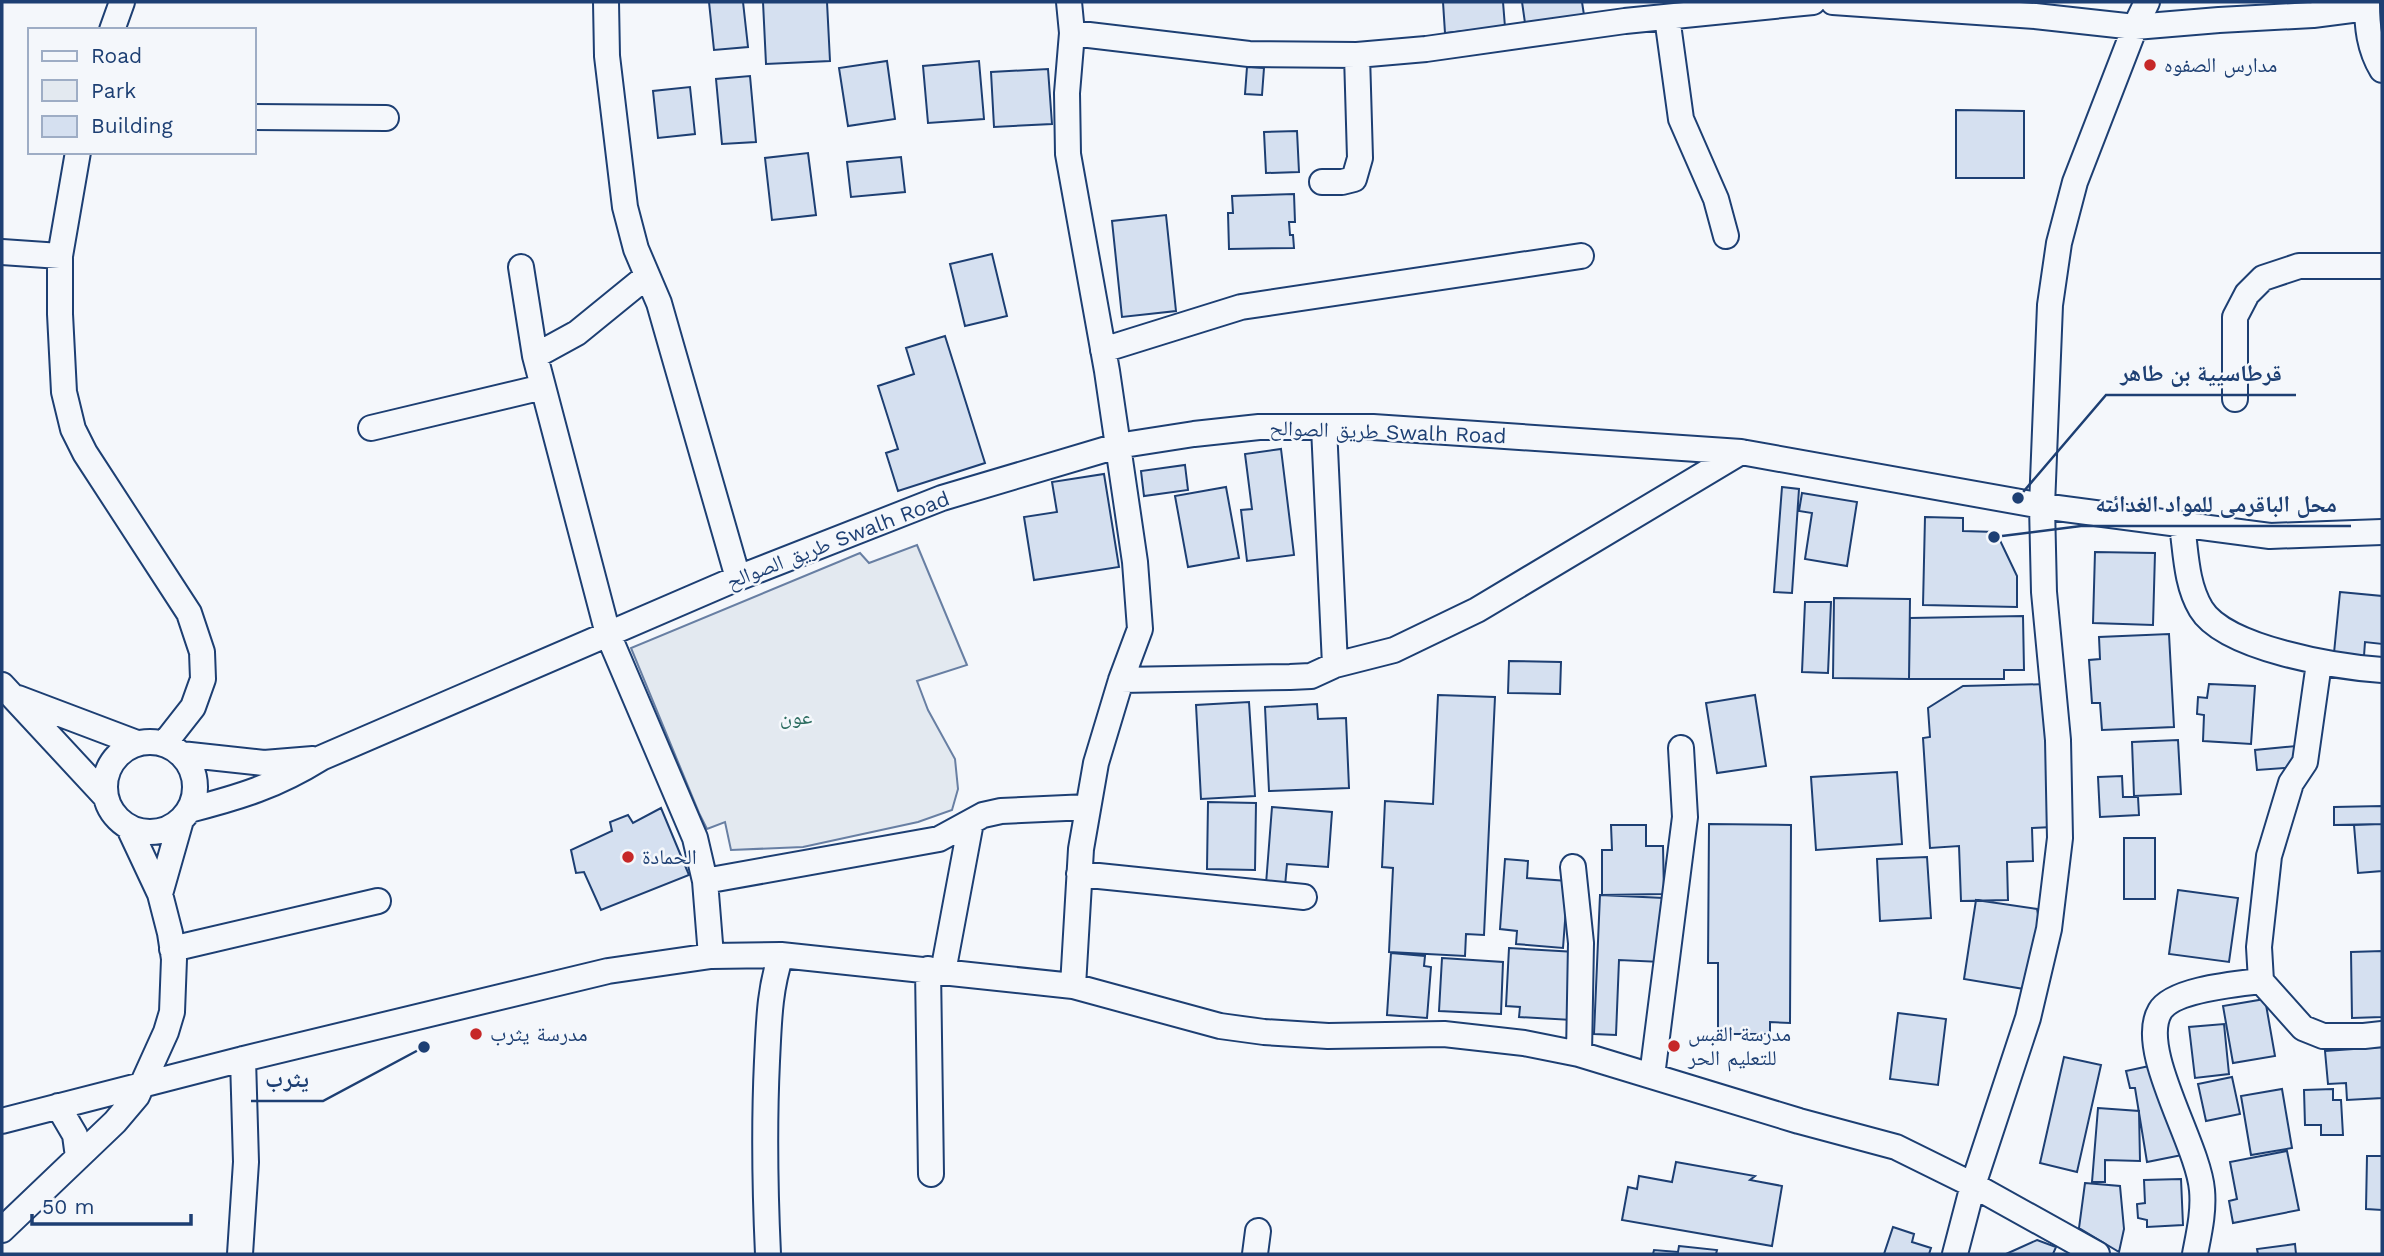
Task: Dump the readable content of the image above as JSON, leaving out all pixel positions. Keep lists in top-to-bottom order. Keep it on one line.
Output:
{"streets":{"street":["طريق الصوالح Swalh Road"]},"parks":["عون"],"places":["مدارس الصفوه","قرطاسيية بن طاهر","محل الباقرمى للمواد الغدائىه","الحمادة","مدرسة يثرب","مدرسة القبس للتعليم الحر","يثرب"],"legend":["Road","Park","Building"],"scale_bar":"50 m"}
